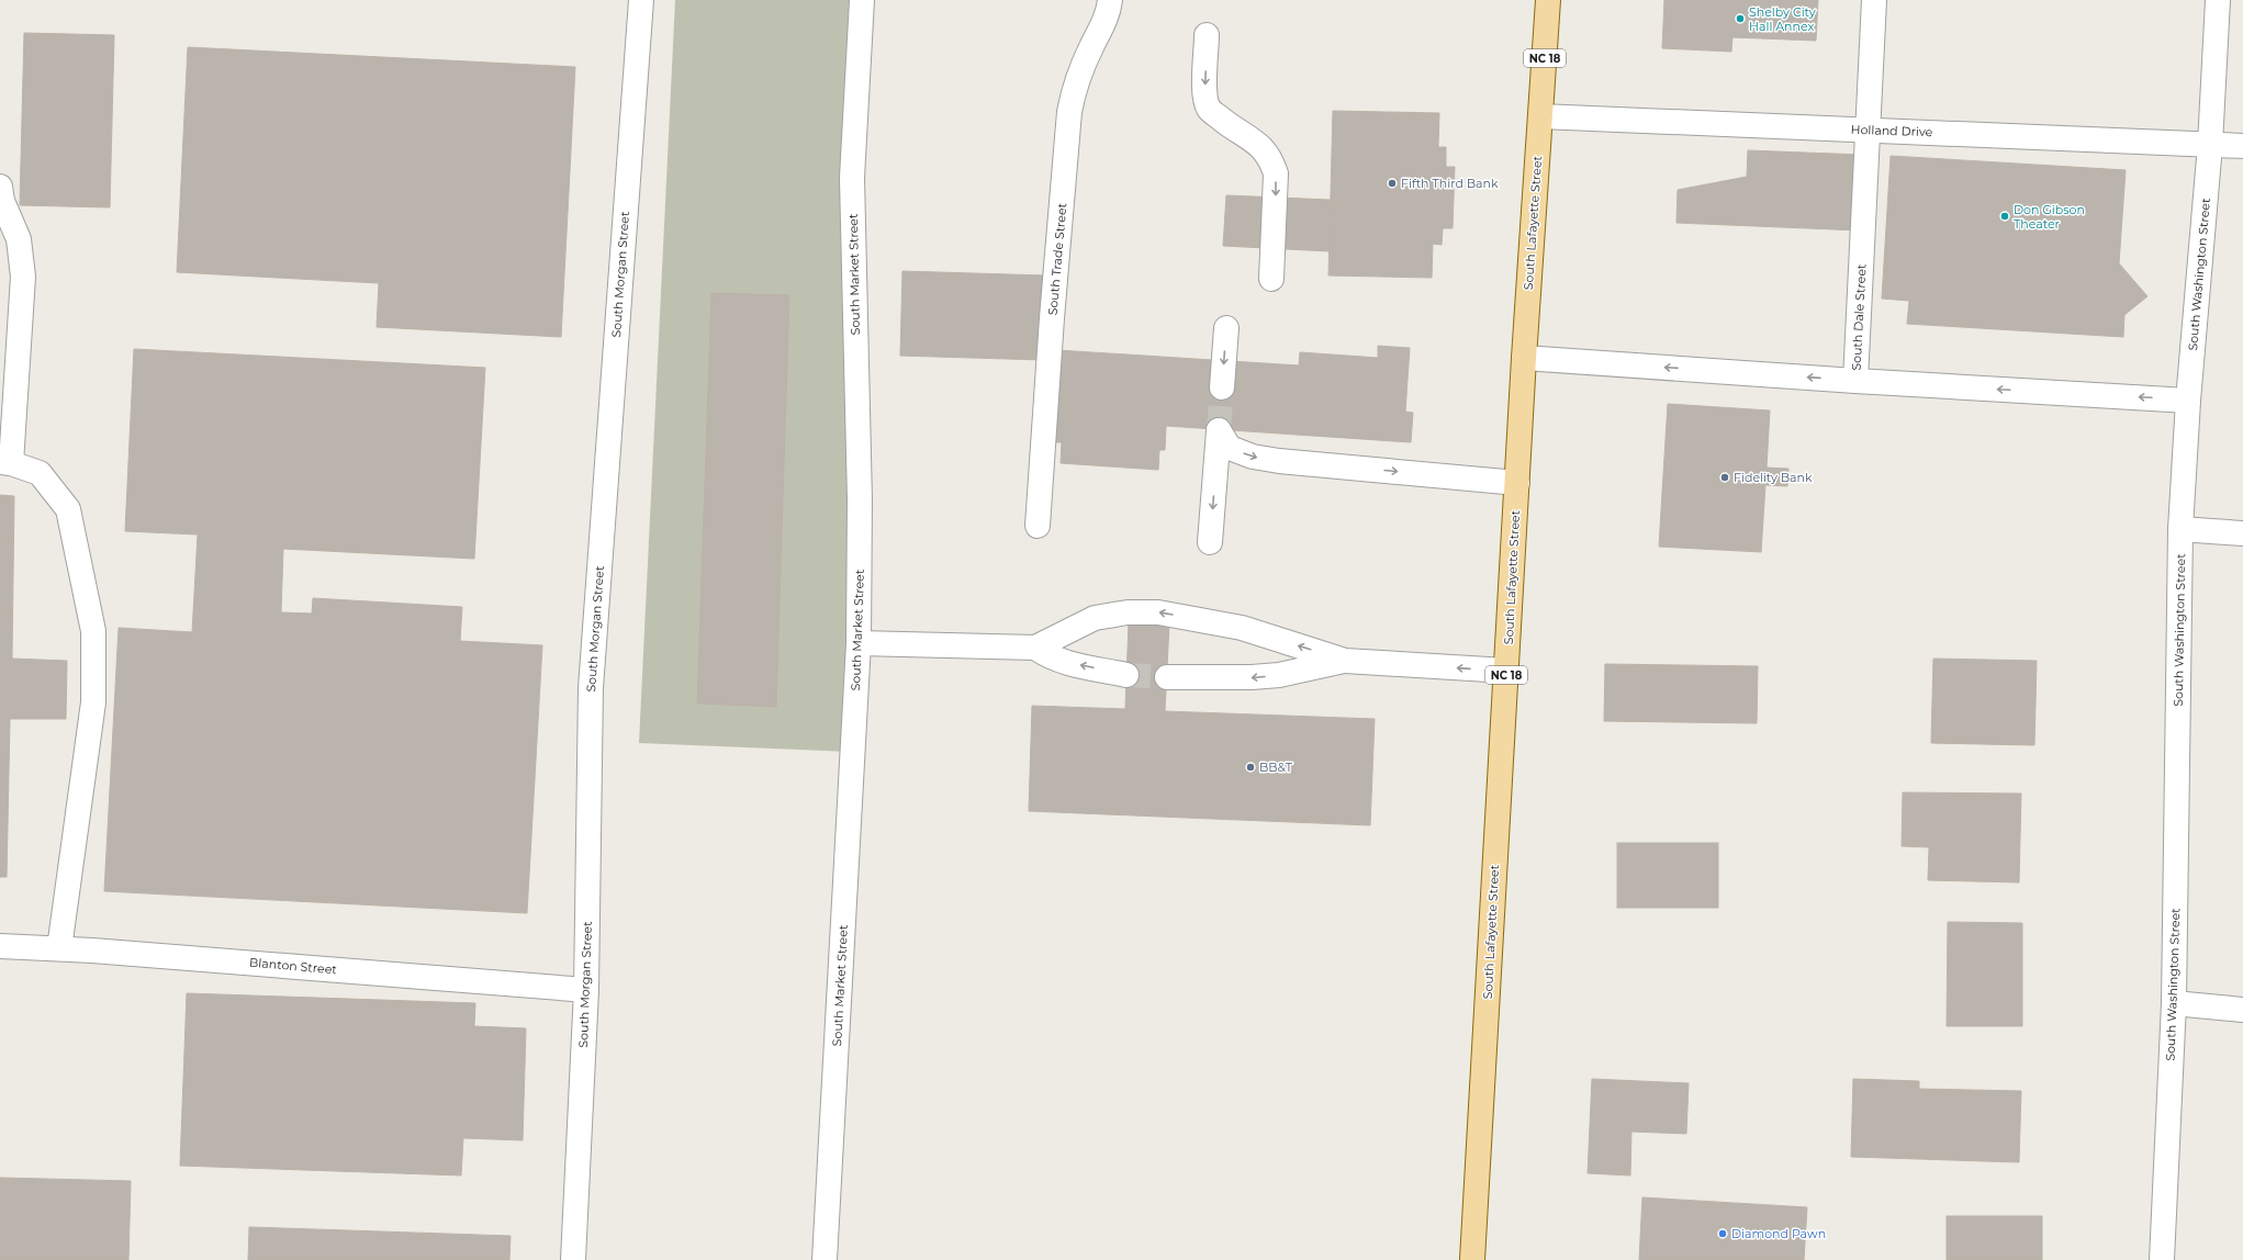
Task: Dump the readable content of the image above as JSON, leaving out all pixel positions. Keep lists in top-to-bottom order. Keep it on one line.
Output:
{"streets":{"main road":["NC 18","South Lafayette Street"],"street":["Holland Drive","South Trade Street","South Morgan Street","South Market Street","South Washington Street","South Dale Street","Blanton Street"]},"crossings":[["Holland Drive","South Lafayette Street"],["Holland Drive","South Washington Street"],["Holland Drive","South Dale Street"],["South Morgan Street","Blanton Street"],["South Washington Street","South Dale Street"]],"one_way":["South Dale Street"],"places":["Shelby City Hall Annex","Fifth Third Bank","Don Gibson Theater","Fidelity Bank","BB&T","Diamond Pawn"]}
